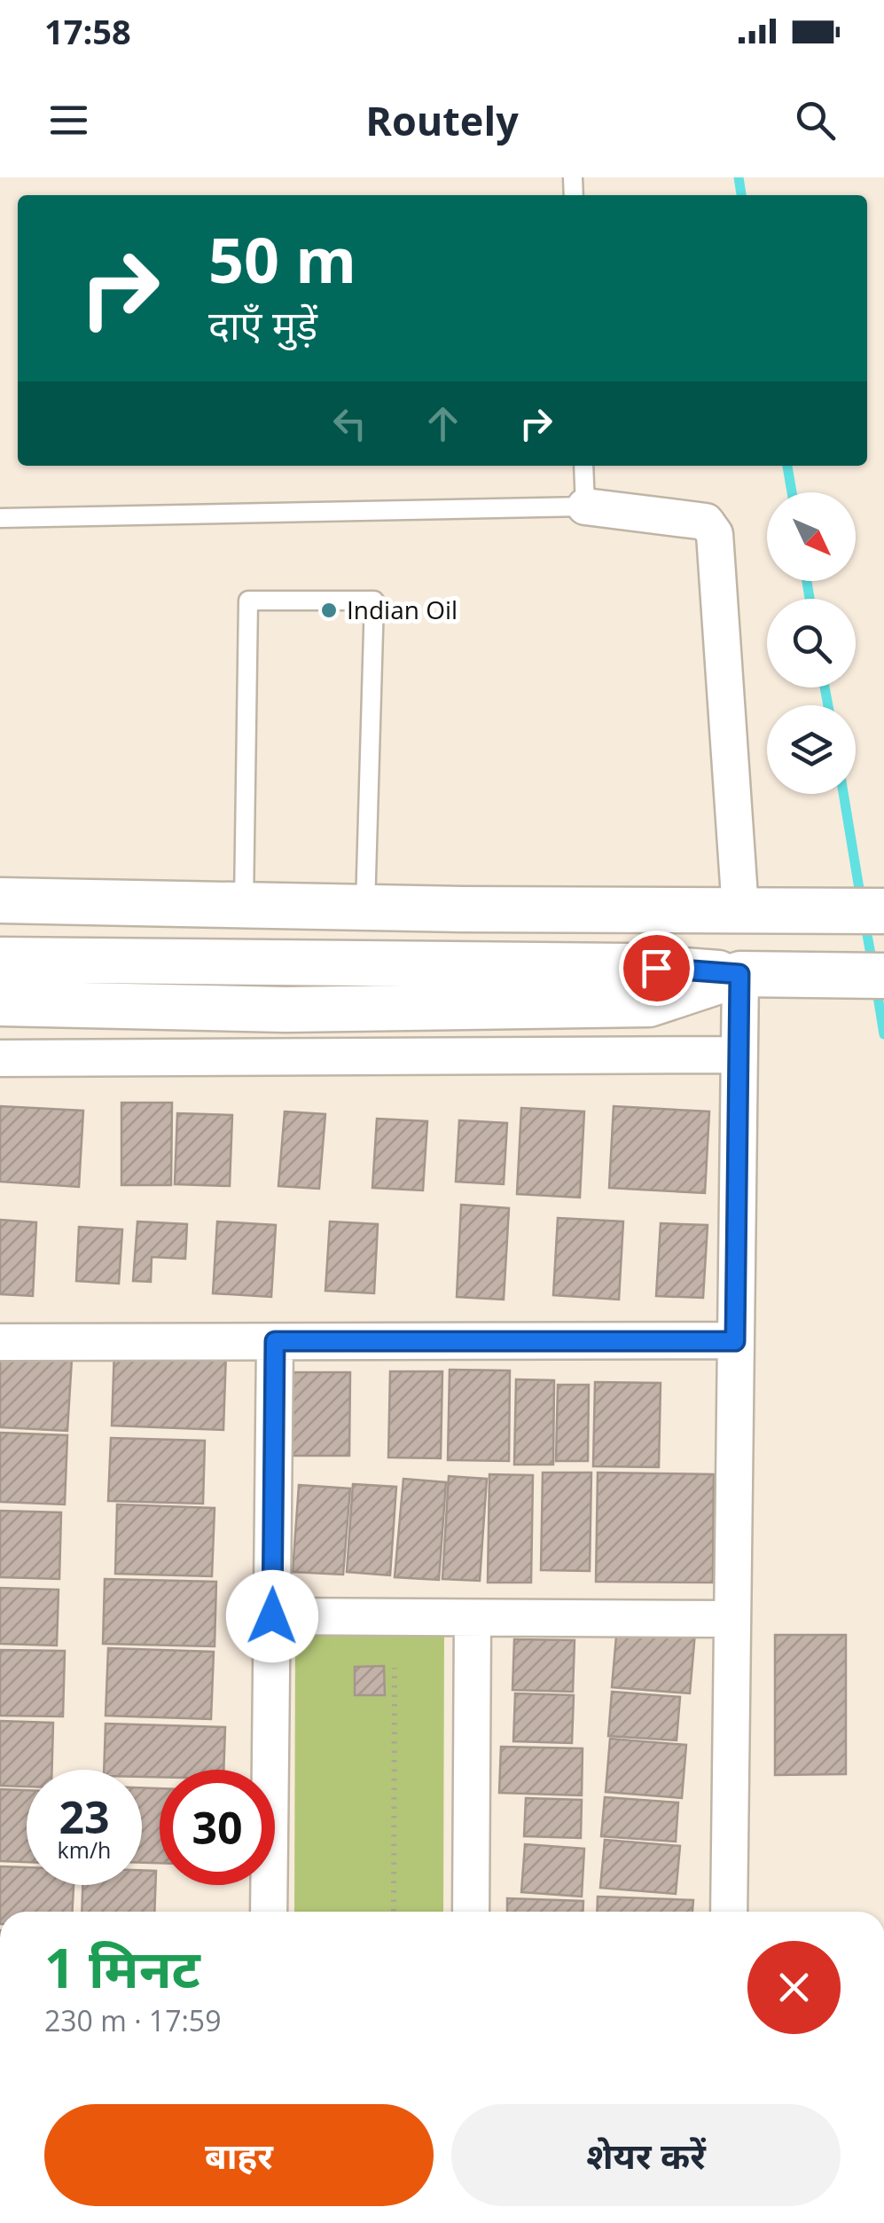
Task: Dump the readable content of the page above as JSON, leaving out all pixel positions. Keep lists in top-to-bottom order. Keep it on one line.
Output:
{"places":["Indian Oil"],"north":"bottom right","page":{"status":"17:58","header":"Routely","turn":["50 m","दाएँ मुड़ें"],"speed":"23 km/h","limit":"30","heading":["1 मिनट","230 m · 17:59"],"buttons":["बाहर","शेयर करें"]}}
